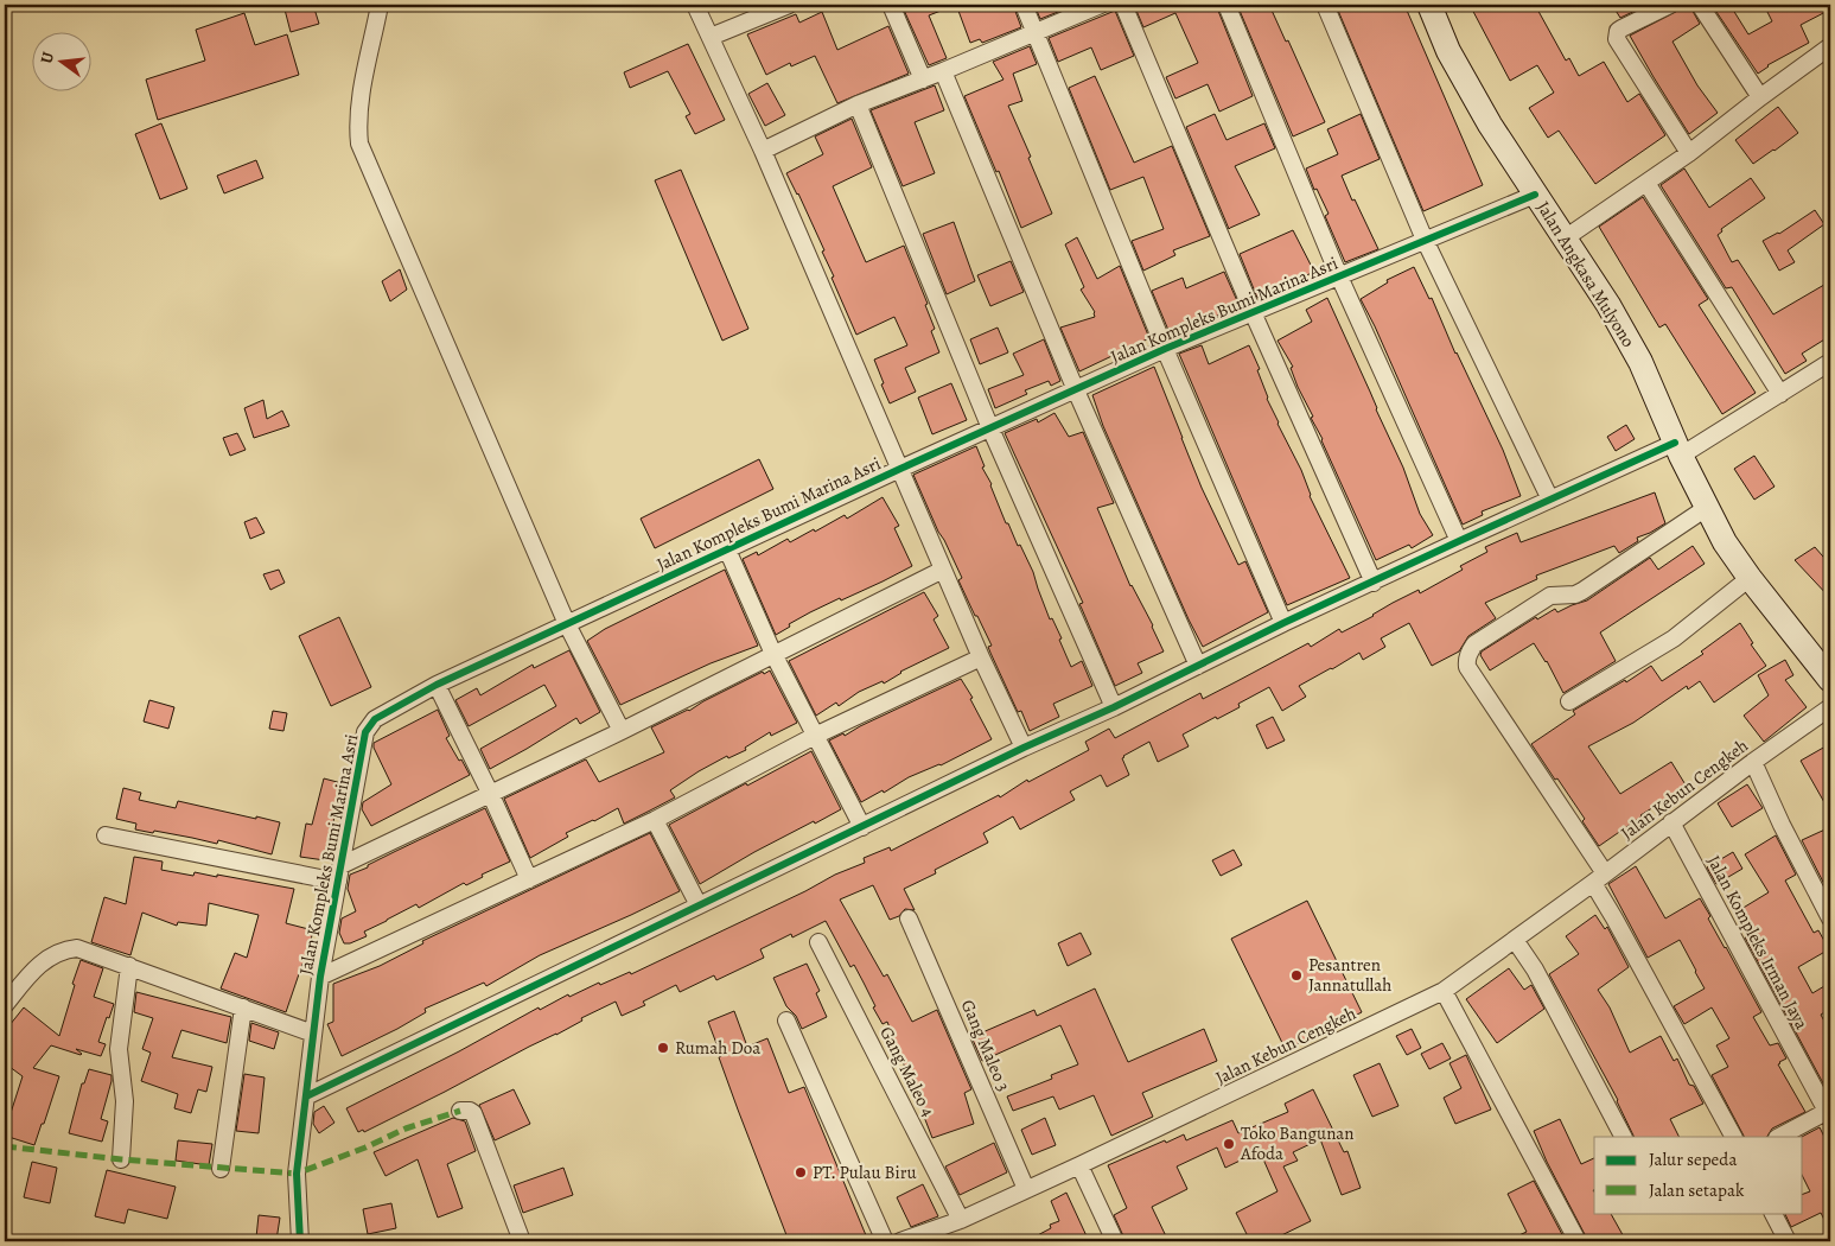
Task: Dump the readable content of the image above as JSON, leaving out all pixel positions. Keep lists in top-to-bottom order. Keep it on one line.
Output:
{"streets":{"main road":["Jalan Angkasa Mulyono"],"street":["Jalan Kompleks Bumi Marina Asri","Jalan Kebun Cengkeh","Jalan Kompleks Irman Jaya","Gang Maleo 3","Gang Maleo 4"]},"crossings":[["Jalan Angkasa Mulyono","Jalan Kompleks Bumi Marina Asri"],["Jalan Kebun Cengkeh","Jalan Kompleks Irman Jaya"],["Jalan Kebun Cengkeh","Gang Maleo 3"],["Jalan Kebun Cengkeh","Gang Maleo 4"]],"places":["Pesantren Jannatullah","Rumah Doa","Toko Bangunan Afoda","PT. Pulau Biru"],"legend":["Jalur sepeda","Jalan setapak"],"north":"left"}
